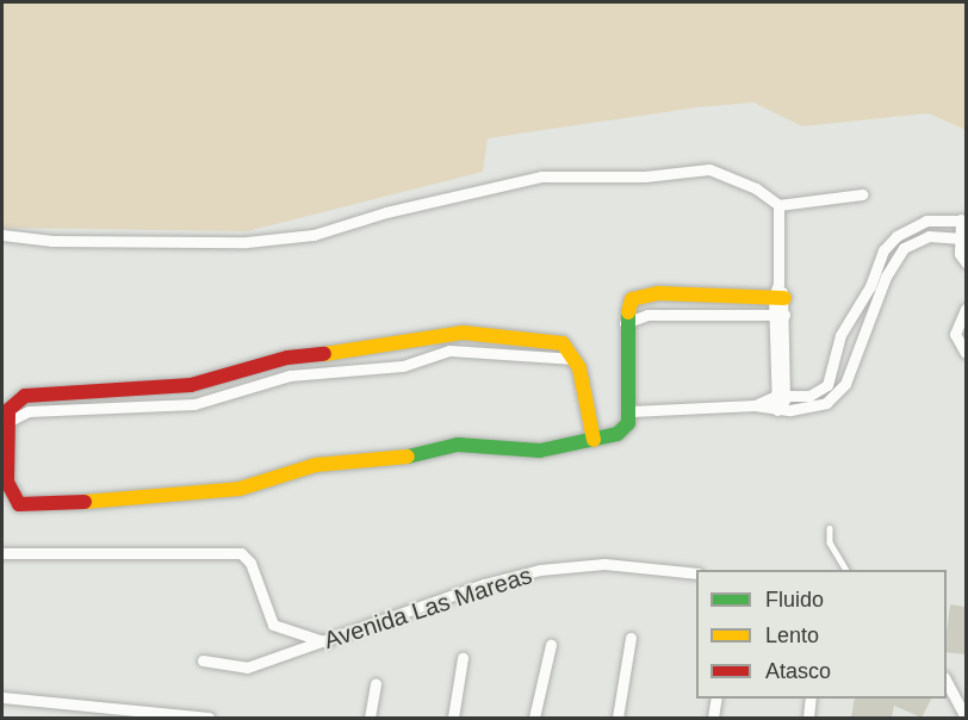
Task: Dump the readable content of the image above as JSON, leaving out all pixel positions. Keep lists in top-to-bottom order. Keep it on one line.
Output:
{"streets":{"street":["Avenida Las Mareas"]},"legend":["Fluido","Lento","Atasco"]}
